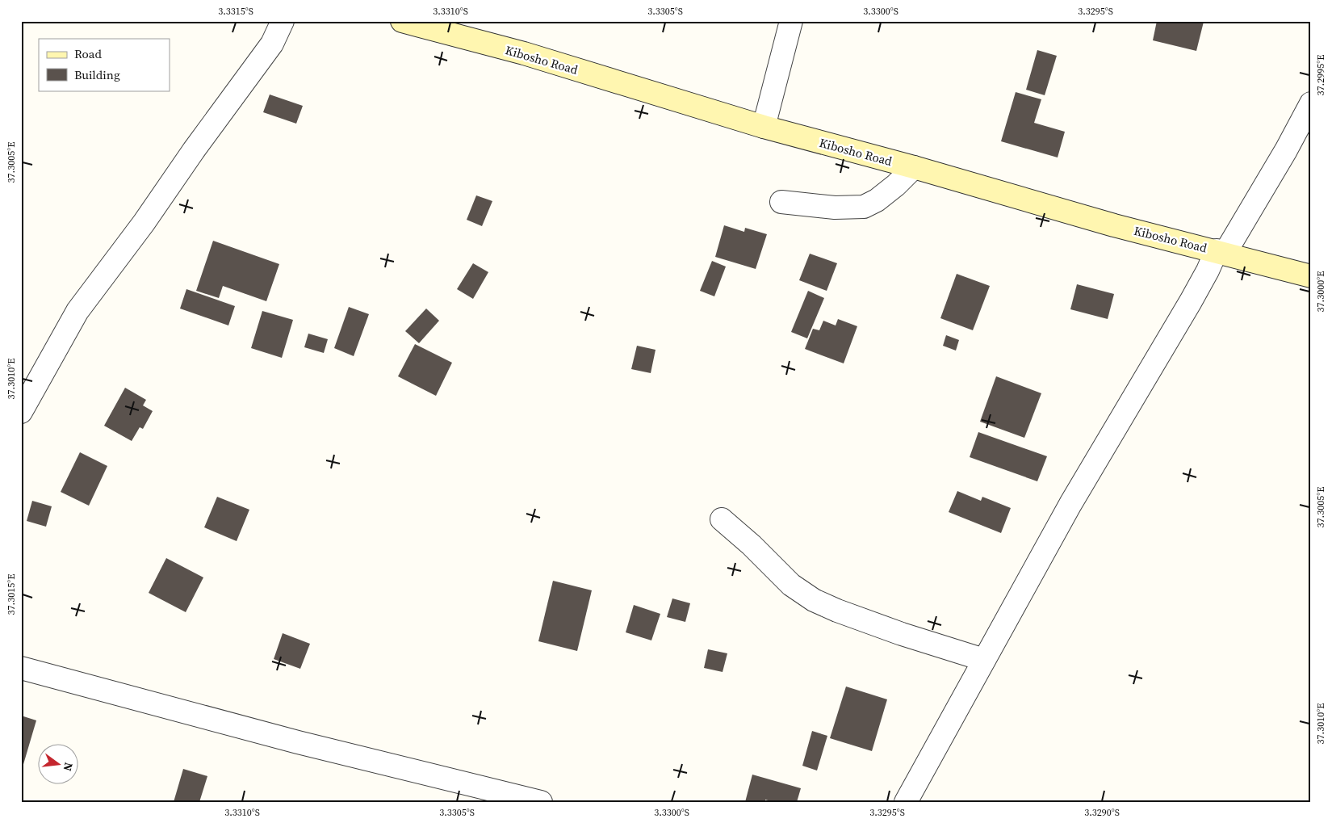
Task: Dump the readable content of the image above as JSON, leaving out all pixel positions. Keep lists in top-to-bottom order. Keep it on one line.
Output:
{"streets":{"street":["Kibosho Road"]},"legend":["Road","Building"],"north":"right","coordinates":["3.3315°S","3.3310°S","3.3305°S","3.3300°S","3.3295°S","37.2995°E","37.3005°E","37.3000°E","37.3010°E","37.3015°E","3.3290°S"]}
